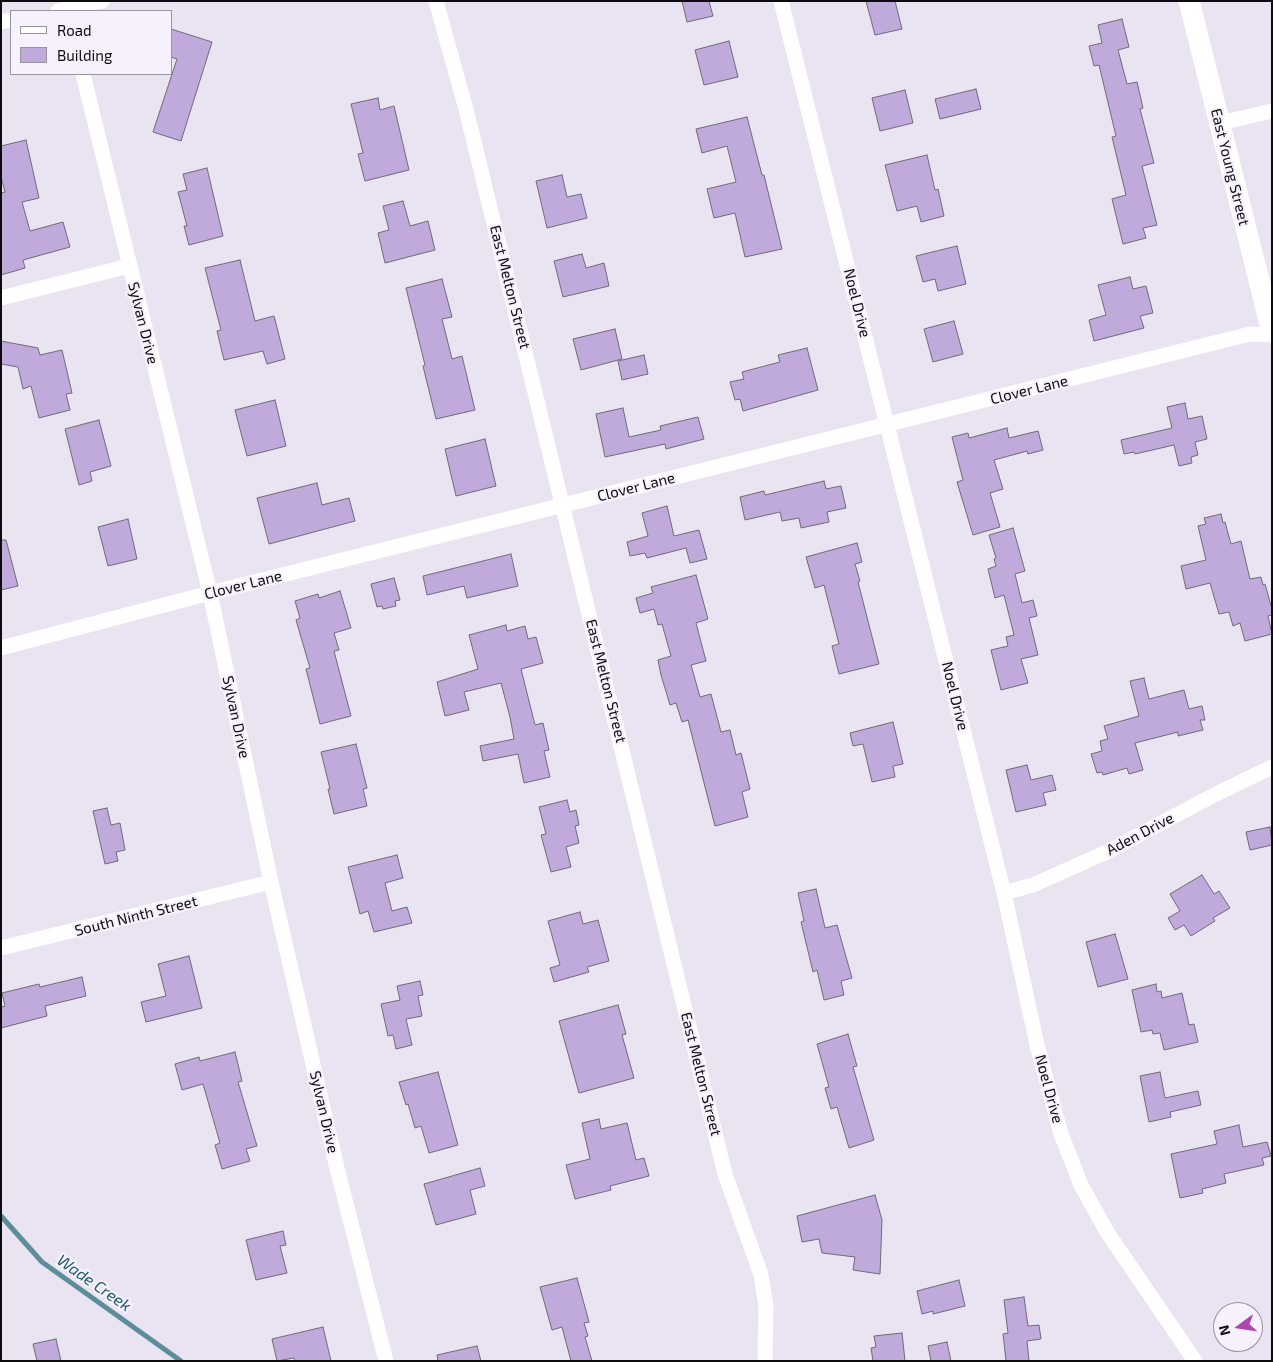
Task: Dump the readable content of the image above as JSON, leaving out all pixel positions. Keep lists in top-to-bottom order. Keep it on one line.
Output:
{"streets":{"street":["East Young Street","East Melton Street","Noel Drive","Sylvan Drive","Clover Lane","Aden Drive","South Ninth Street"]},"crossings":[["East Young Street","Clover Lane"],["East Melton Street","Clover Lane"],["Noel Drive","Clover Lane"],["Noel Drive","Aden Drive"],["Sylvan Drive","Clover Lane"],["Sylvan Drive","South Ninth Street"]],"water":["Wade Creek"],"legend":["Road","Building"],"north":"left"}
